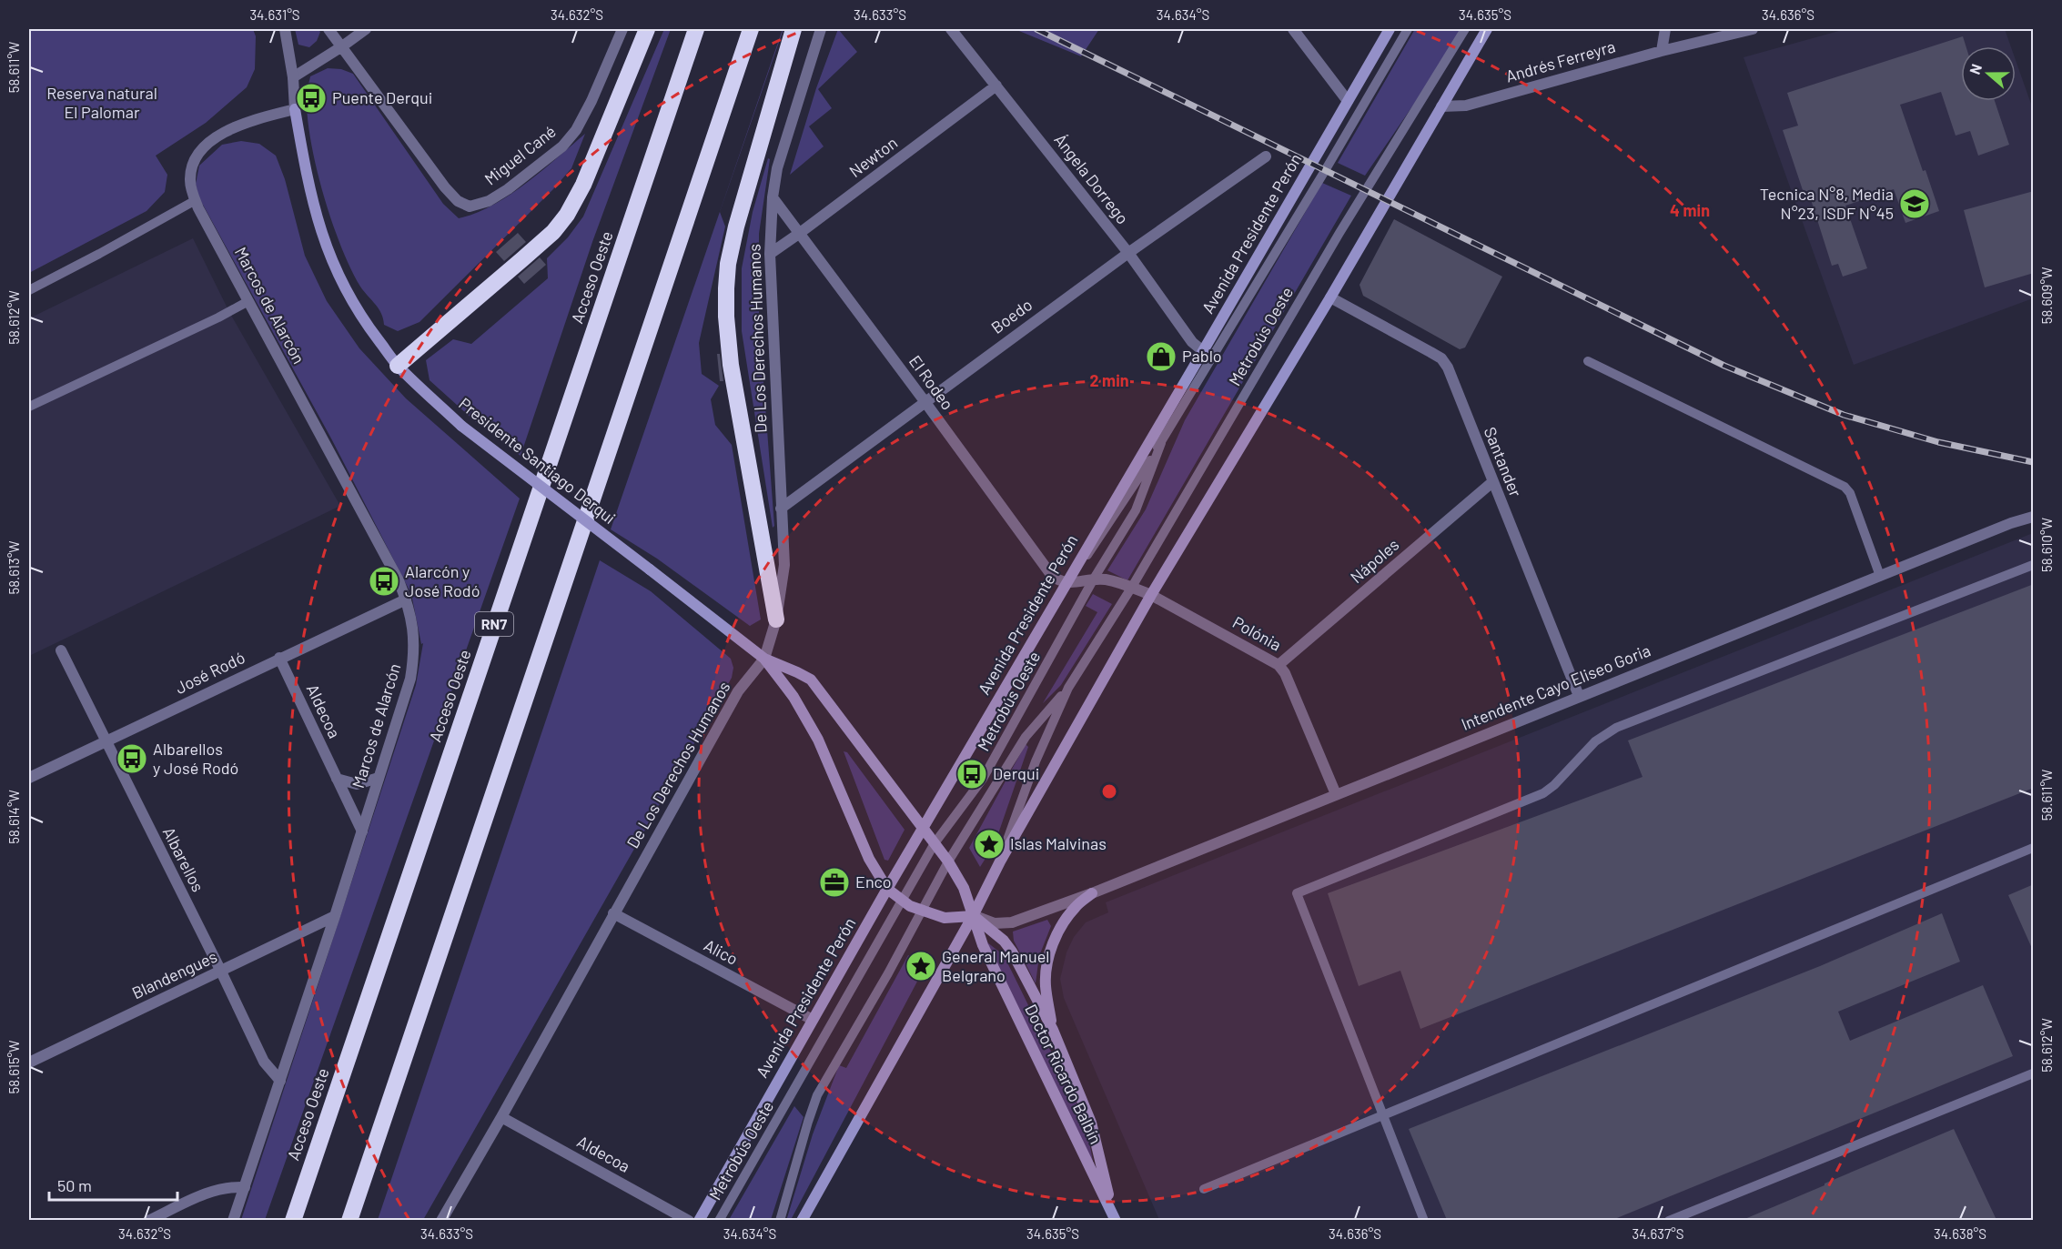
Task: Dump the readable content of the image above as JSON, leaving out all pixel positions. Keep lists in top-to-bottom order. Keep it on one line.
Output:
{"streets":{"highway":["Acceso Oeste","RN7"],"main road":["Avenida Presidente Perón","Presidente Santiago Derqui","Doctor Ricardo Balbín"],"street":["Andrés Ferreyra","Miguel Cané","Newton","Ángela Dorrego","Marcos de Alarcón","Boedo","De Los Derechos Humanos","El Rodeo","Santander","Nápoles","Polónia","José Rodó","Intendente Cayo Eliseo Goria","Aldecoa","Albarellos","Alico","Blandengues"],"lane":["Metrobús Oeste"]},"crossings":[["Newton","Ángela Dorrego"],["Newton","De Los Derechos Humanos"],["Newton","El Rodeo"],["Ángela Dorrego","Avenida Presidente Perón"],["Ángela Dorrego","Boedo"],["Avenida Presidente Perón","Metrobús Oeste"],["Avenida Presidente Perón","El Rodeo"],["Avenida Presidente Perón","Presidente Santiago Derqui"],["Avenida Presidente Perón","Polónia"],["Avenida Presidente Perón","Alico"],["Avenida Presidente Perón","Doctor Ricardo Balbín"],["Marcos de Alarcón","Presidente Santiago Derqui"],["Marcos de Alarcón","José Rodó"],["Marcos de Alarcón","Aldecoa"],["Marcos de Alarcón","Albarellos"],["Marcos de Alarcón","Blandengues"],["Boedo","De Los Derechos Humanos"],["Boedo","El Rodeo"],["Metrobús Oeste","El Rodeo"],["Metrobús Oeste","Presidente Santiago Derqui"],["Metrobús Oeste","Polónia"],["Metrobús Oeste","Doctor Ricardo Balbín"],["De Los Derechos Humanos","El Rodeo"],["De Los Derechos Humanos","Presidente Santiago Derqui"],["De Los Derechos Humanos","Aldecoa"],["De Los Derechos Humanos","Alico"],["El Rodeo","Polónia"],["Presidente Santiago Derqui","Intendente Cayo Eliseo Goria"],["Presidente Santiago Derqui","Doctor Ricardo Balbín"],["Santander","Nápoles"],["Santander","Intendente Cayo Eliseo Goria"],["Nápoles","Polónia"],["Polónia","Intendente Cayo Eliseo Goria"],["José Rodó","Aldecoa"],["José Rodó","Albarellos"],["Intendente Cayo Eliseo Goria","Doctor Ricardo Balbín"],["Albarellos","Blandengues"]],"parks":["Reserva natural El Palomar"],"places":{"bus stop":["Puente Derqui","Alarcón y José Rodó","Albarellos y José Rodó","Derqui"],"school or university":["Tecnica N°8, Media N°23, ISDF N°45"],"shop":["Pablo"],"place":["Islas Malvinas","General Manuel Belgrano"],"office":["Enco"]},"scale_bar":"50 m","north":"left","coordinates":["34.631°S","34.632°S","34.633°S","34.634°S","34.635°S","34.636°S","58.611°W","58.609°W","58.612°W","58.610°W","58.613°W","58.614°W","58.615°W","34.637°S","34.638°S"],"rings":["4 min","2 min"]}
